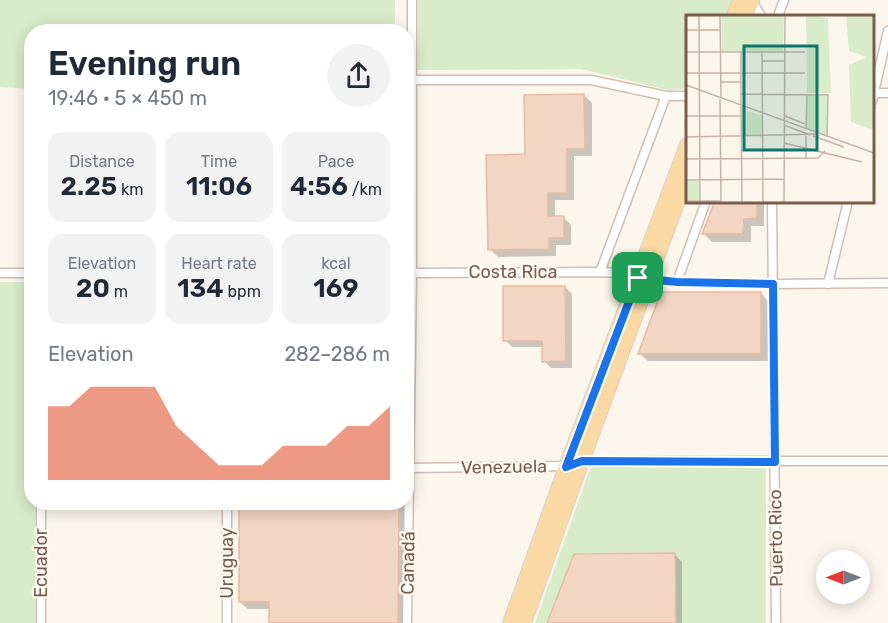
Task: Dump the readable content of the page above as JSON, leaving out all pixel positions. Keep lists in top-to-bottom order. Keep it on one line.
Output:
{"streets":{"street":["Costa Rica","Venezuela","Puerto Rico","Ecuador","Uruguay","Canadá"]},"crossings":[["Venezuela","Puerto Rico"]],"north":"left","page":{"heading":["Evening run","19:46 · 5 × 450 m"],"stats":[["Distance","2.25 km"],["Time","11:06"],["Pace","4:56 /km"],["Elevation","20 m"],["Heart rate","134 bpm"],["kcal","169"]],"chart":["Elevation","282–286 m"]}}
